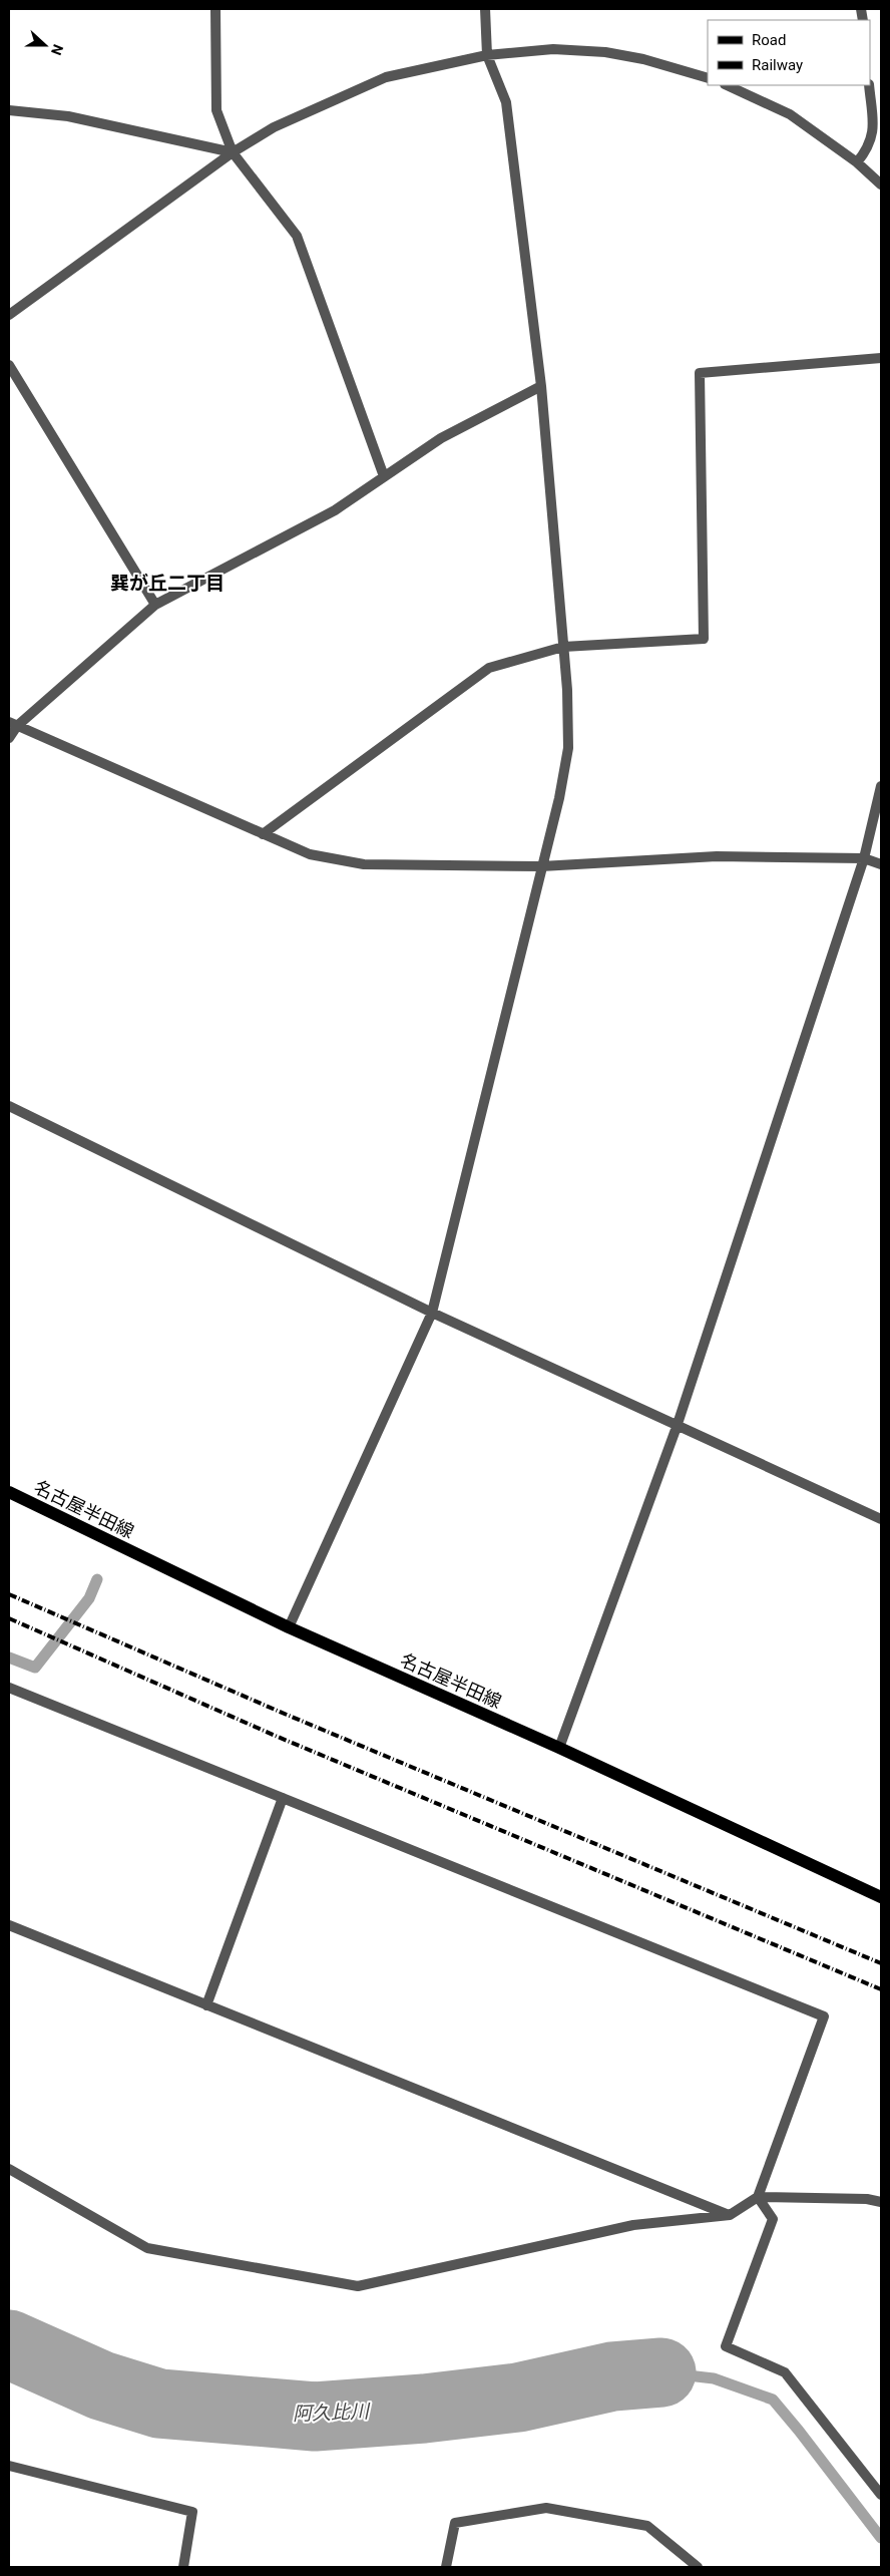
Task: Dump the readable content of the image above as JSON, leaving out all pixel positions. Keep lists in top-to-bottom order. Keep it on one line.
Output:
{"streets":{"main road":["名古屋半田線"]},"districts":["巽が丘二丁目"],"water":["阿久比川"],"legend":["Road","Railway"],"north":"right"}
